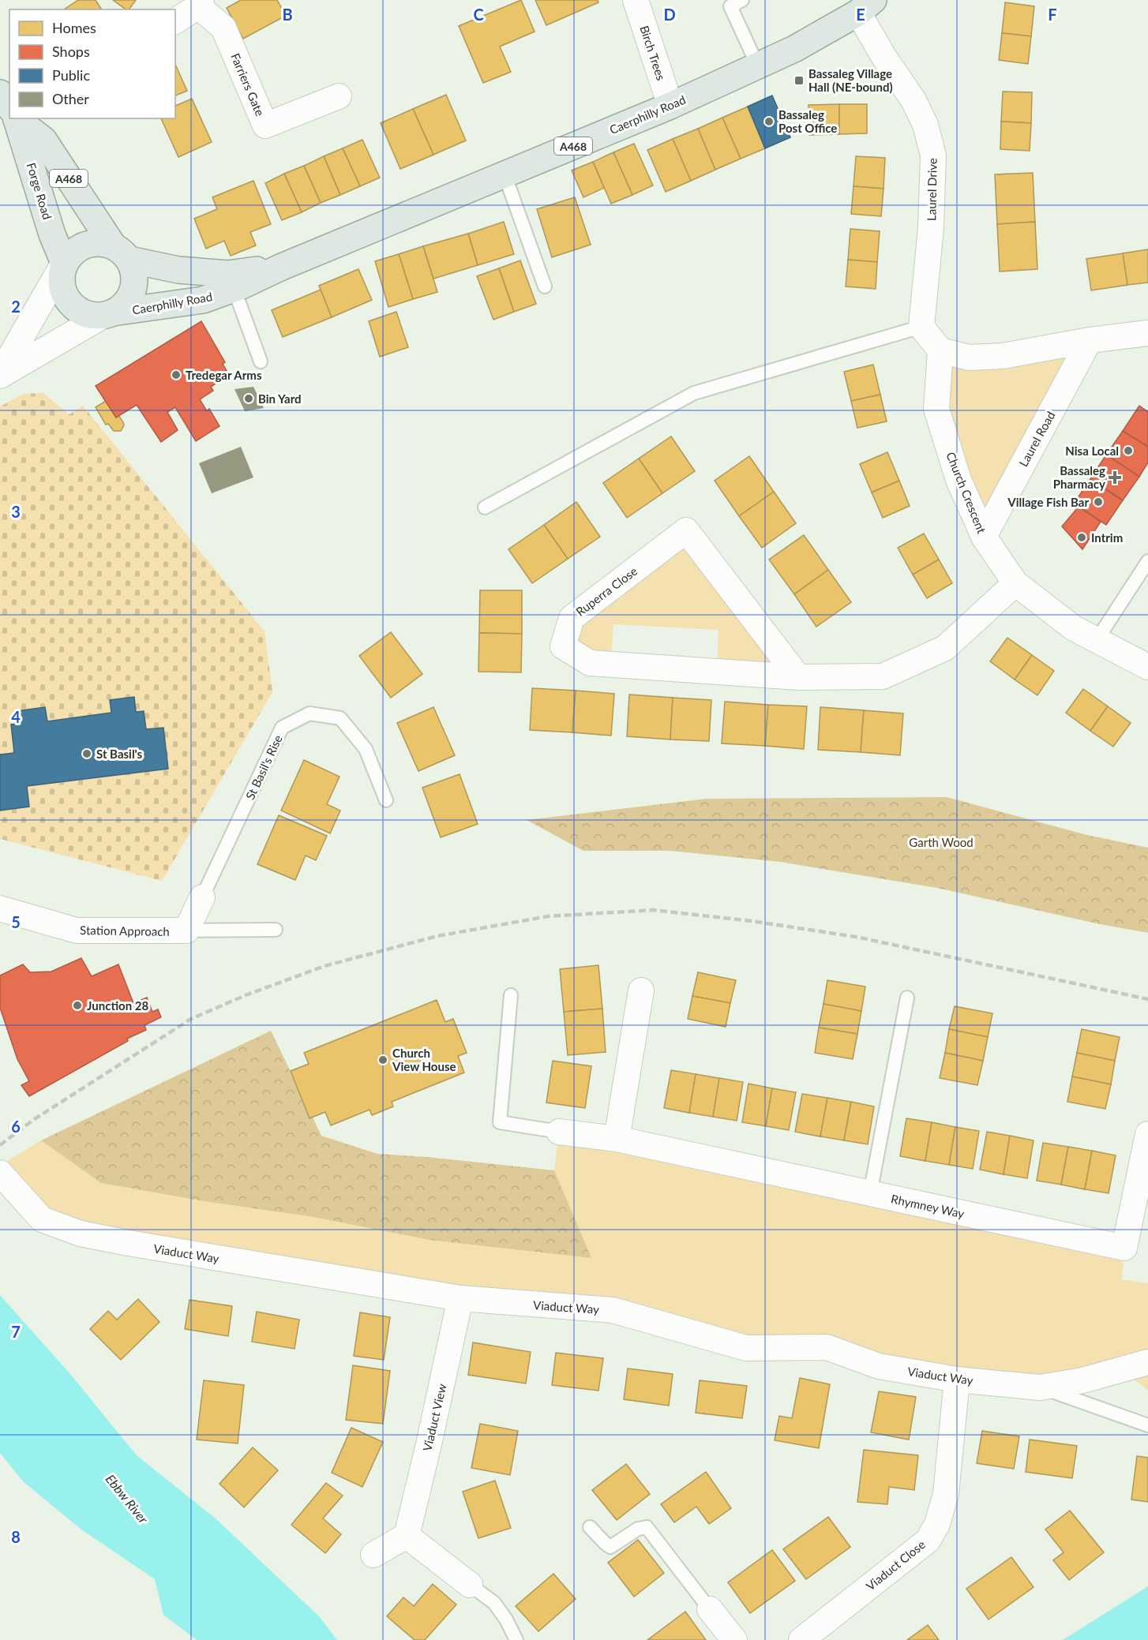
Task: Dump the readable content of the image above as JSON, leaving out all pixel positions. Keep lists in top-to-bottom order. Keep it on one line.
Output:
{"streets":{"main road":["Caerphilly Road","A468","Forge Road"],"street":["Birch Trees","Farriers Gate","Laurel Drive","Laurel Road","Church Crescent","Ruperra Close","Station Approach","Rhymney Way","Viaduct Way","Viaduct View","Viaduct Close"],"lane":["St Basil's Rise"]},"crossings":[["Birch Trees","Caerphilly Road"],["Caerphilly Road","Laurel Drive"],["Caerphilly Road","Forge Road"],["Laurel Road","Church Crescent"],["Church Crescent","Ruperra Close"],["St Basil's Rise","Station Approach"],["Viaduct Way","Viaduct View"],["Viaduct Way","Viaduct Close"]],"water":["Ebbw River"],"parks":["Garth Wood"],"places":{"transit":["Bassaleg Village Hall (NE-bound)"],"other":["Bassaleg Post Office","Tredegar Arms","Bin Yard","Nisa Local","Village Fish Bar","Intrim","St Basil's","Junction 28","Church View House"],"health":["Bassaleg Pharmacy"]},"legend":["Homes","Shops","Public","Other"],"grid":{"columns":["B","C","D","E","F"],"rows":["2","3","4","5","6","7","8"]}}
